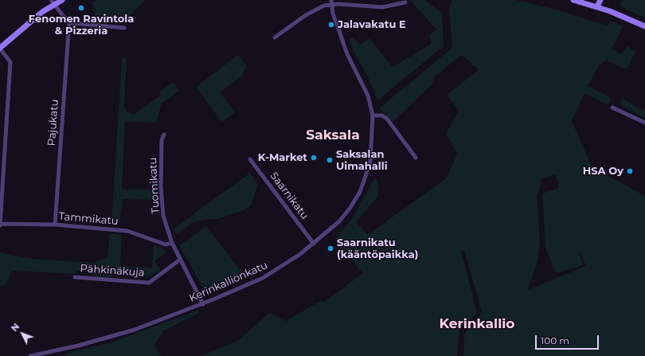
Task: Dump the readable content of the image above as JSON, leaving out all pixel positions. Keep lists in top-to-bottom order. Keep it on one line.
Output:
{"streets":{"street":["Pajukatu","Tuomikatu","Saarnikatu","Tammikatu","Pähkinäkuja","Kerinkallionkatu"]},"crossings":[["Pajukatu","Tammikatu"],["Tuomikatu","Tammikatu"],["Tuomikatu","Pähkinäkuja"],["Tuomikatu","Kerinkallionkatu"],["Saarnikatu","Kerinkallionkatu"]],"districts":["Saksala","Kerinkallio"],"places":["Fenomen Ravintola & Pizzeria","Jalavakatu E","K-Market","Saksalan Uimahalli","HSA Oy","Saarnikatu (kääntöpaikka)"],"scale_bar":"100 m","north":"top left"}
